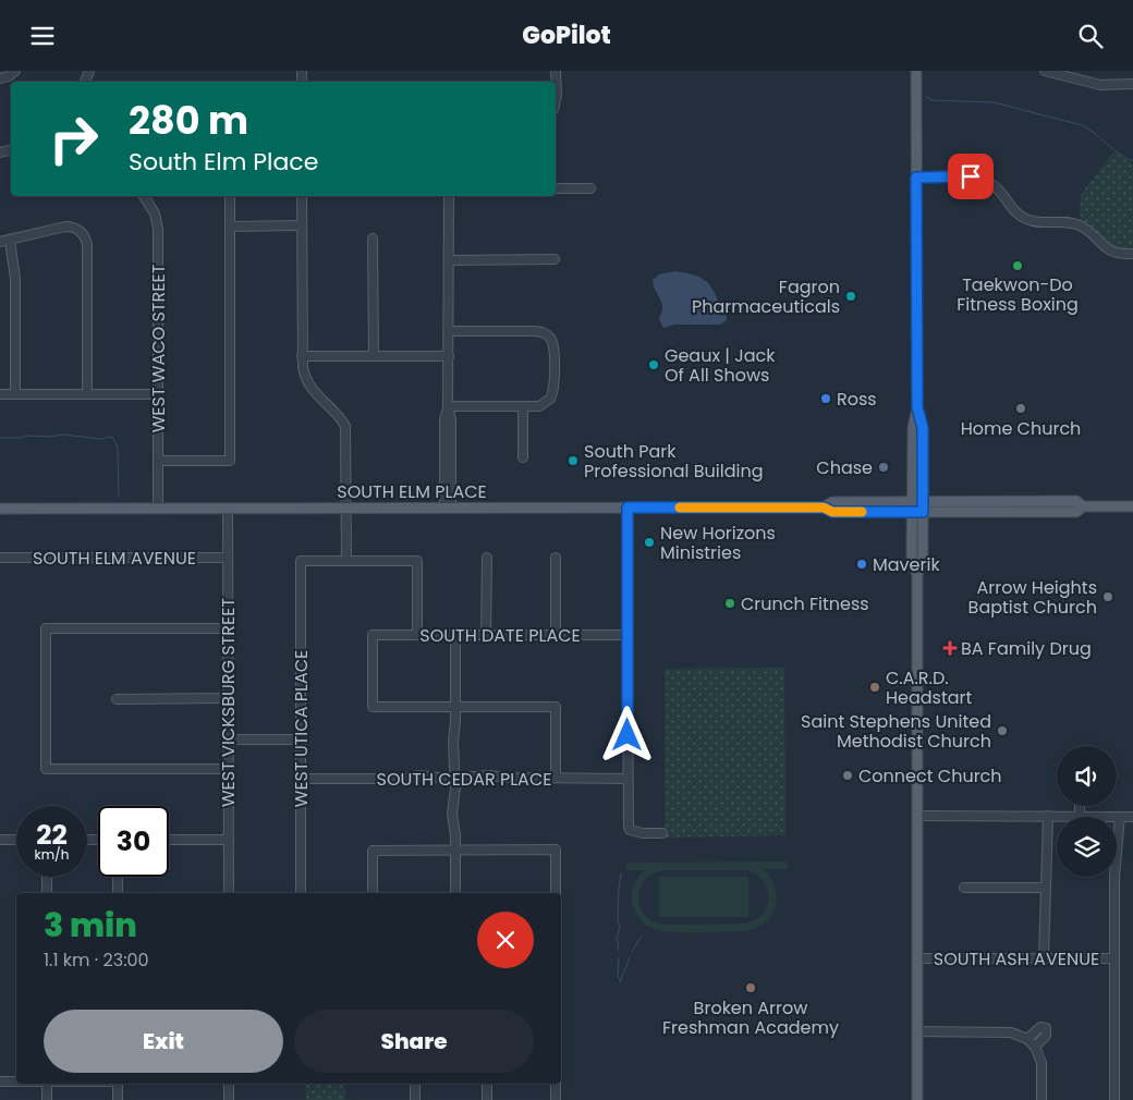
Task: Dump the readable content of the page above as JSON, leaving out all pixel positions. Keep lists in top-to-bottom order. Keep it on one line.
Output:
{"streets":{"main road":["SOUTH ELM PLACE"],"street":["WEST WACO STREET","SOUTH ELM AVENUE","SOUTH DATE PLACE","WEST VICKSBURG STREET","WEST UTICA PLACE","SOUTH CEDAR PLACE","SOUTH ASH AVENUE"]},"crossings":[["WEST WACO STREET","SOUTH ELM PLACE"],["SOUTH ELM PLACE","WEST VICKSBURG STREET"],["SOUTH ELM AVENUE","WEST VICKSBURG STREET"],["WEST UTICA PLACE","SOUTH CEDAR PLACE"]],"places":{"other":["Taekwon-Do Fitness Boxing","Fagron Pharmaceuticals","Geaux | Jack Of All Shows","Ross","Home Church","South Park Professional Building","Chase","New Horizons Ministries","Maverik","Arrow Heights Baptist Church","Crunch Fitness","C.A.R.D. Headstart","Saint Stephens United Methodist Church","Connect Church","Broken Arrow Freshman Academy"],"health":["BA Family Drug"]},"page":{"header":"GoPilot","turn":["280 m","South Elm Place"],"speed":"22 km/h","limit":"30","heading":["3 min","1.1 km · 23:00"],"buttons":["Exit","Share"]}}
